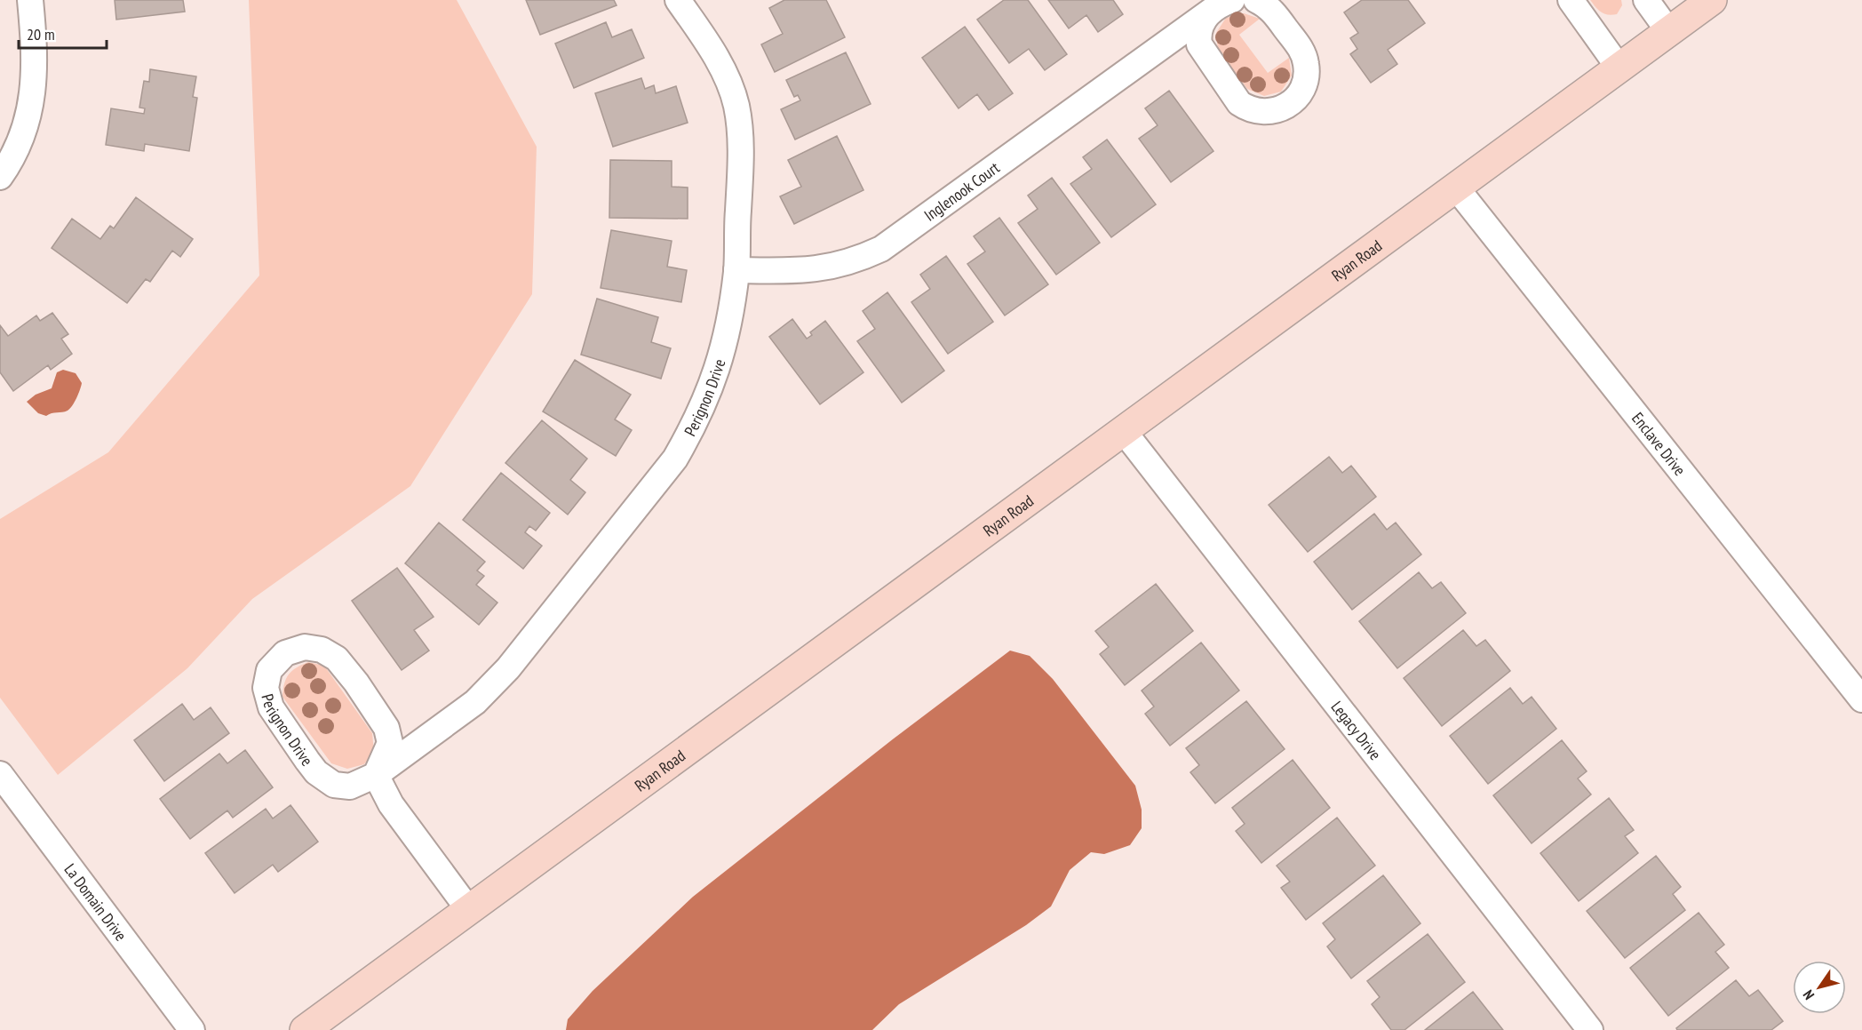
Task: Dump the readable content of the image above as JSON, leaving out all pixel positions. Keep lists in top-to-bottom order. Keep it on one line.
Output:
{"streets":{"main road":["Ryan Road"],"street":["Inglenook Court","Perignon Drive","Enclave Drive","Legacy Drive","La Domain Drive"]},"crossings":[["Inglenook Court","Perignon Drive"],["Ryan Road","Enclave Drive"],["Ryan Road","Legacy Drive"]],"scale_bar":"20 m","north":"bottom left"}
